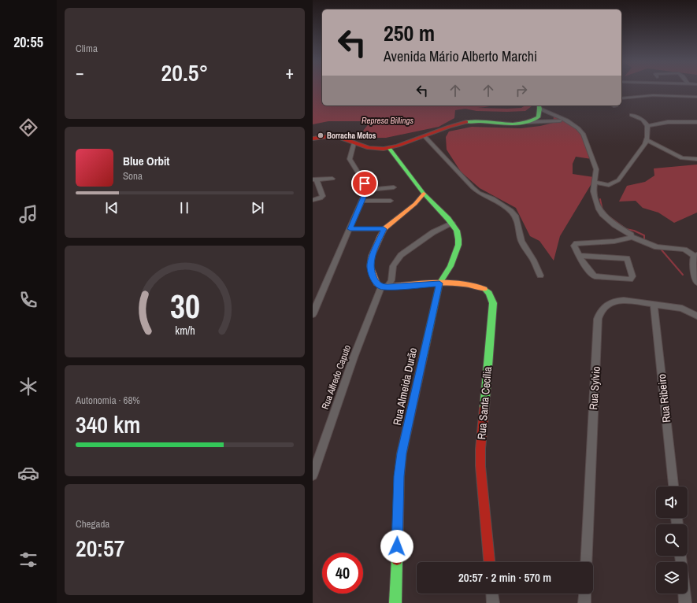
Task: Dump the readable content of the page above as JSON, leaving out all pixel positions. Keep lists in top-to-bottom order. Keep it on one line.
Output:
{"streets":{"street":["Rua Alfredo Caputo","Rua Almeida Durão","Rua Sylvio","Rua Ribeiro","Rua Santa Cecília"]},"crossings":[["Rua Alfredo Caputo","Rua Almeida Durão"],["Rua Alfredo Caputo","Rua Santa Cecília"],["Rua Almeida Durão","Rua Santa Cecília"],["Rua Sylvio","Rua Ribeiro"]],"water":["Represa Billings"],"places":["Borracha Motos"],"page":{"tabs":"20:55","tile":["Clima",["Autonomia · 68%","340 km"],["Chegada","20:57"]],"turn":["250 m","Avenida Mário Alberto Marchi"],"heat":["−","20.5°","+"],"song":["Blue Orbit","Sona"],"limit":"40","trip":"20:57 · 2 min · 570 m","gauge":["30","km/h"]}}
